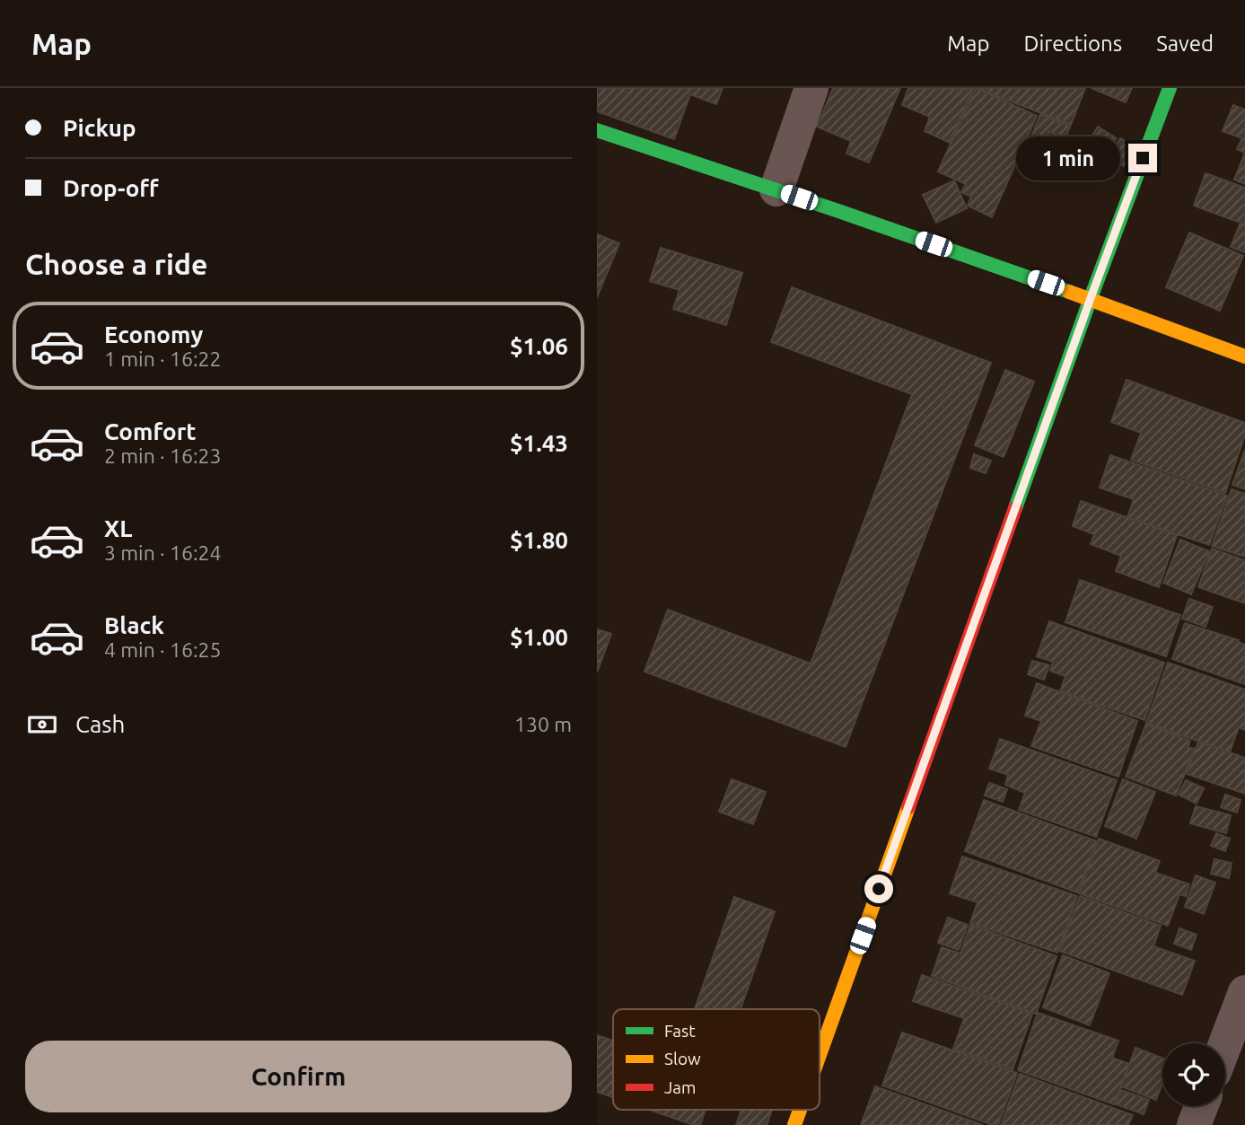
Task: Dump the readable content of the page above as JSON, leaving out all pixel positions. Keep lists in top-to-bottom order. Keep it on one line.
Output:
{"legend":["Fast","Slow","Jam"],"page":{"header":"Map","nav":["Map","Directions","Saved"],"banner":["Pickup","Drop-off"],"bubble":"1 min","heading":"Choose a ride","list":[{"name":"Economy","note":"1 min · 16:22","value":"$1.06"},{"name":"Comfort","note":"2 min · 16:23","value":"$1.43"},{"name":"XL","note":"3 min · 16:24","value":"$1.80"},{"name":"Black","note":"4 min · 16:25","value":"$1.00"}],"pay":["Cash","130 m"],"buttons":"Confirm"}}
